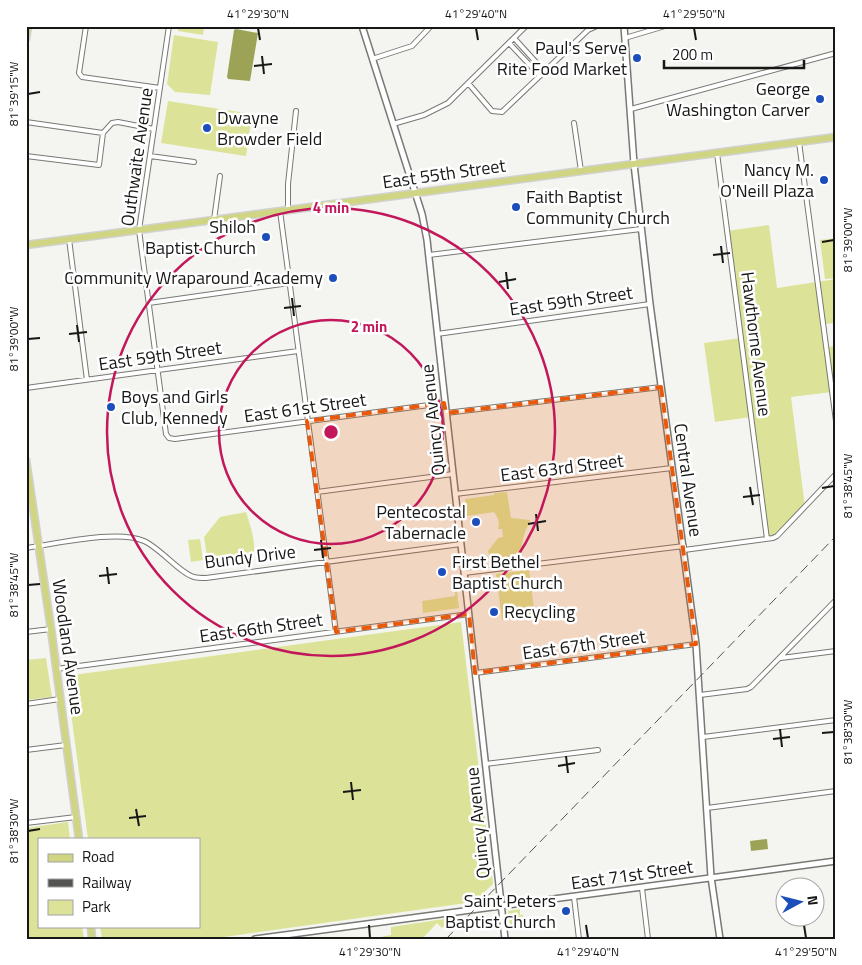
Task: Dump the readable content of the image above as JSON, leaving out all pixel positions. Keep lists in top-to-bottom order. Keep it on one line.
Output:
{"streets":{"main road":["East 55th Street","Woodland Avenue"],"street":["Outhwaite Avenue","East 59th Street","Hawthorne Avenue","East 61st Street","Quincy Avenue","East 63rd Street","Central Avenue","Bundy Drive","East 66th Street","East 67th Street","East 71st Street"]},"crossings":[["Outhwaite Avenue","East 55th Street"],["Outhwaite Avenue","East 59th Street"],["Outhwaite Avenue","East 61st Street"],["East 55th Street","Hawthorne Avenue"],["East 55th Street","Quincy Avenue"],["East 55th Street","Central Avenue"],["East 59th Street","Quincy Avenue"],["East 59th Street","Central Avenue"],["East 61st Street","Quincy Avenue"],["Quincy Avenue","East 63rd Street"],["Quincy Avenue","Bundy Drive"],["Quincy Avenue","East 66th Street"],["Quincy Avenue","East 67th Street"],["Quincy Avenue","East 71st Street"],["East 63rd Street","Central Avenue"],["Central Avenue","East 67th Street"],["Central Avenue","East 71st Street"],["Bundy Drive","Woodland Avenue"],["East 66th Street","Woodland Avenue"]],"places":["Paul's Serve Rite Food Market","George Washington Carver","Dwayne Browder Field","Nancy M. O'Neill Plaza","Faith Baptist Community Church","Shiloh Baptist Church","Community Wraparound Academy","Boys and Girls Club, Kennedy","Pentecostal Tabernacle","First Bethel Baptist Church","Recycling","Saint Peters Baptist Church"],"legend":["Road","Railway","Park"],"scale_bar":"200 m","north":"right","coordinates":["41°29'30\"N","41°29'40\"N","41°29'50\"N","81°39'15\"W","81°39'00\"W","81°38'45\"W","81°38'30\"W"],"rings":["4 min","2 min"]}
